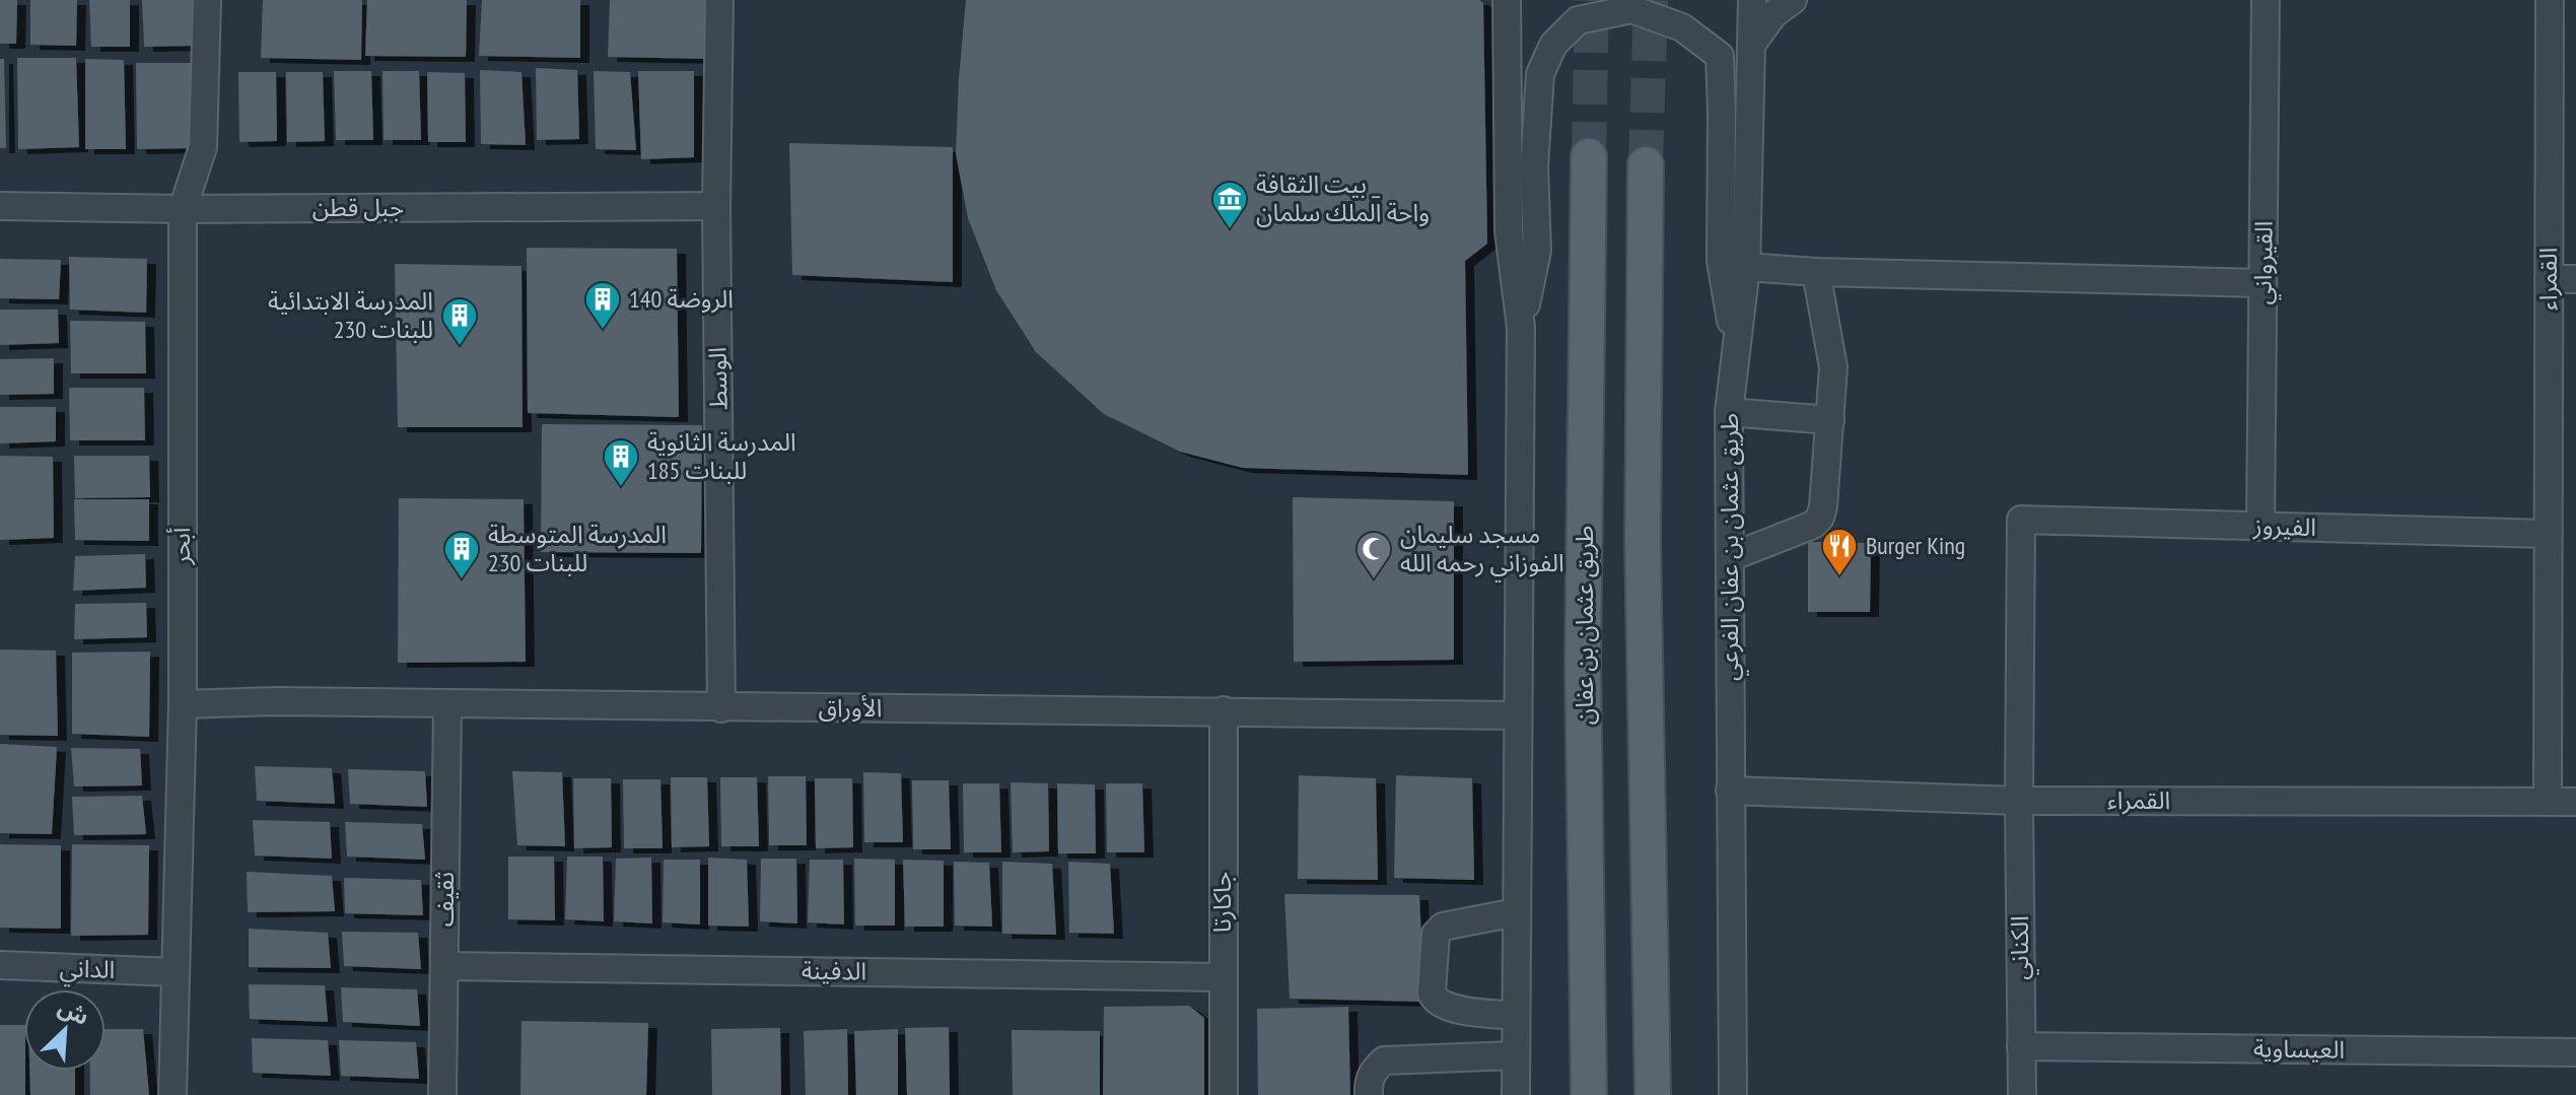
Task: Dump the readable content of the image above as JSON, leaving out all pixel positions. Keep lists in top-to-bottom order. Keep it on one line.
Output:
{"streets":{"main road":["طريق عثمان بن عفان"],"street":["جبل قطن","القيرواني","القمراء","الوسط","الفيروز","أبحر","طريق عثمان بن عفان الفرعي","الأوراق","ثقيف","جاكارتا","الكناني","الداني","الدفينة","العيساوية"]},"crossings":[["جبل قطن","الوسط"],["جبل قطن","أبحر"],["القيرواني","الفيروز"],["القمراء","الفيروز"],["القمراء","طريق عثمان بن عفان الفرعي"],["القمراء","الكناني"],["الوسط","الأوراق"],["الفيروز","الكناني"],["أبحر","الأوراق"],["أبحر","الداني"],["الأوراق","ثقيف"],["الأوراق","جاكارتا"],["ثقيف","الدفينة"],["جاكارتا","الدفينة"],["الكناني","العيساوية"]],"places":{"museum":["بيت الثقافة _ واحة الملك سلمان"],"building":["الروضة 140","المدرسة الابتدائية 230 للبنات","المدرسة الثانوية 185 للبنات","المدرسة المتوسطة 230 للبنات"],"restaurant":["Burger King"],"mosque":["مسجد سليمان الفوزاني رحمه الله"]},"north":"top right"}
